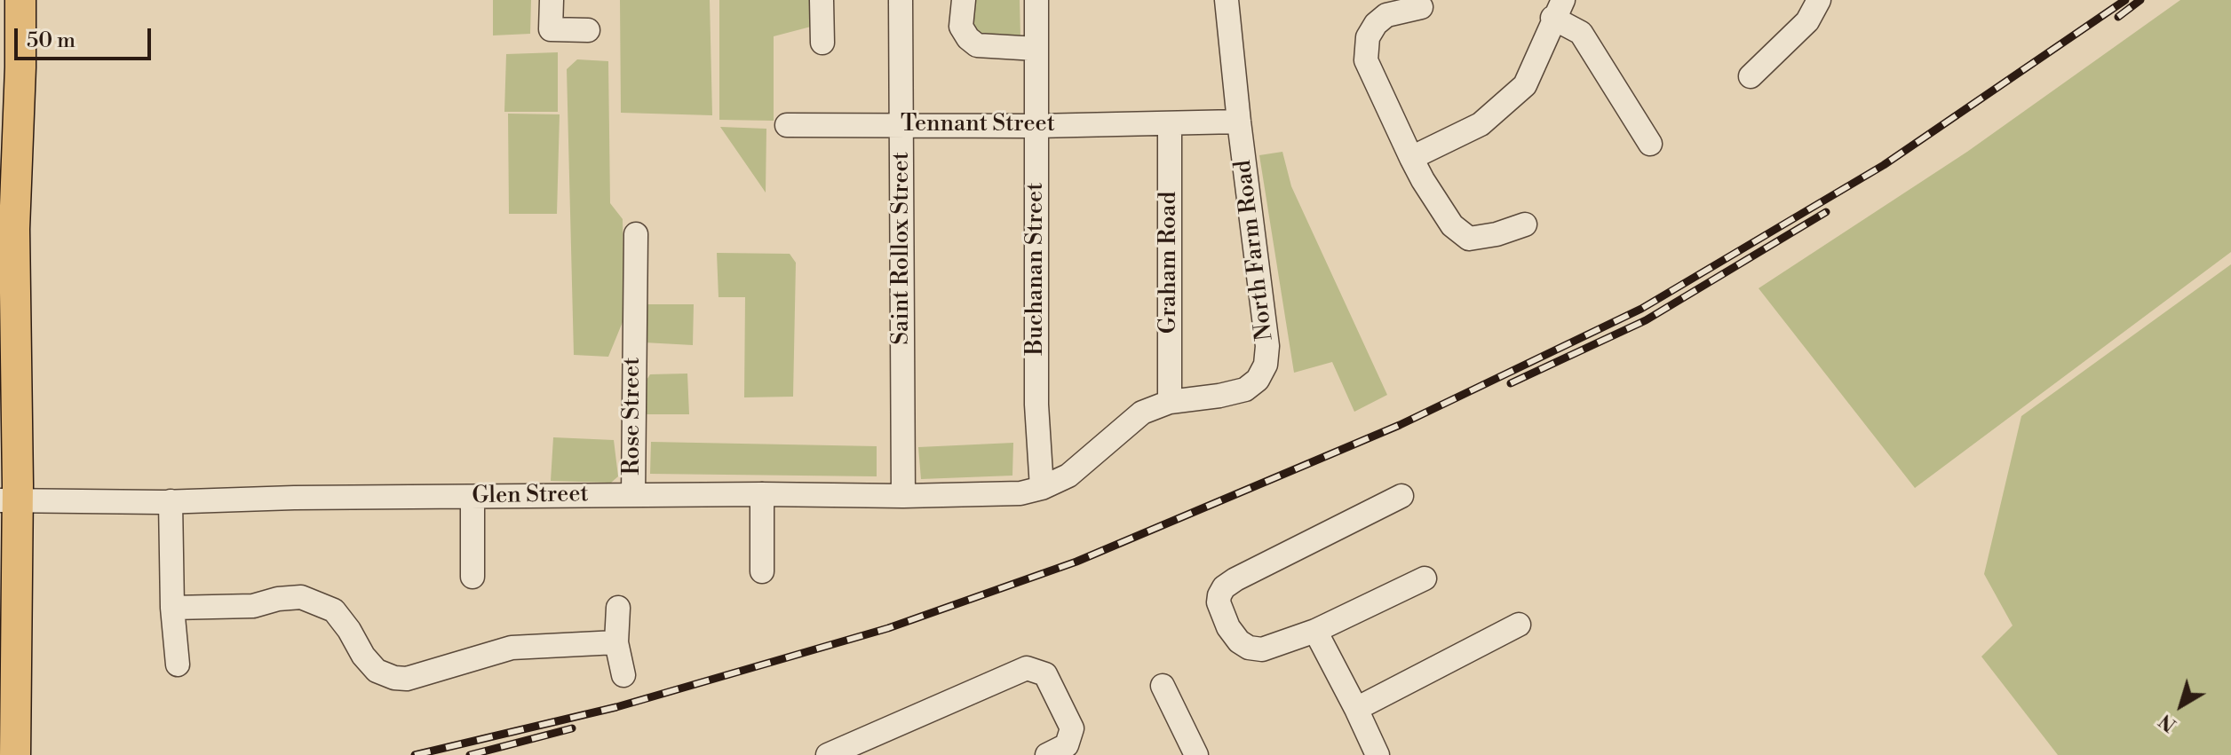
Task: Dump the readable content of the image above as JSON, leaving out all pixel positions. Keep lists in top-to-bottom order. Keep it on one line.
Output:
{"streets":{"street":["Tennant Street","Saint Rollox Street","North Farm Road","Graham Road","Buchanan Street","Rose Street","Glen Street"]},"crossings":[["Tennant Street","Saint Rollox Street"],["Tennant Street","North Farm Road"],["Tennant Street","Graham Road"],["Tennant Street","Buchanan Street"],["Saint Rollox Street","Glen Street"],["North Farm Road","Graham Road"],["North Farm Road","Buchanan Street"],["North Farm Road","Glen Street"],["Buchanan Street","Glen Street"],["Rose Street","Glen Street"]],"scale_bar":"50 m","north":"bottom left"}
